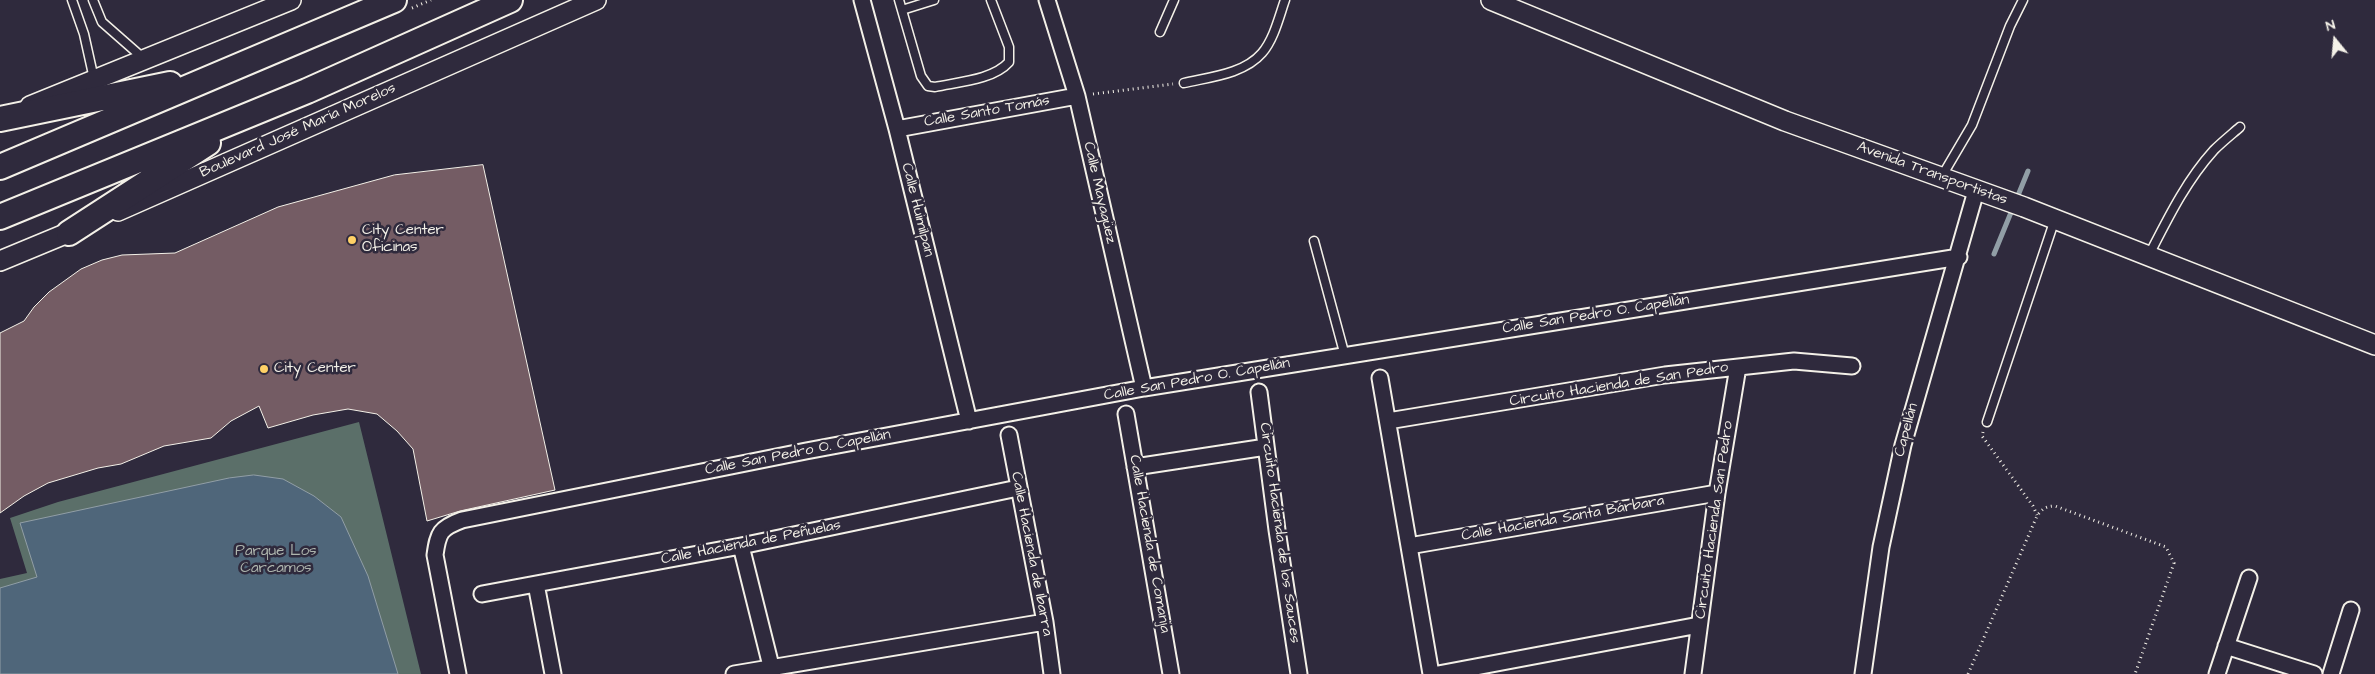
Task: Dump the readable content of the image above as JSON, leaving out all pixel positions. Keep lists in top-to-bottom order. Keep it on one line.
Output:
{"streets":{"street":["Calle Santo Tomás","Boulevard José María Morelos","Avenida Transportistas","Calle Mayagüez","Calle Huimilpan","Calle San Pedro O. Capellán","Circuito Hacienda de San Pedro","Capellán","Calle Hacienda Santa Bárbara","Circuito Hacienda San Pedro","Circuito Hacienda de los Sauces","Calle Hacienda de Peñuelas","Calle Hacienda de Comanja","Calle Hacienda de Ibarra"]},"crossings":[["Calle Santo Tomás","Calle Mayagüez"],["Calle Santo Tomás","Calle Huimilpan"],["Avenida Transportistas","Capellán"],["Calle Mayagüez","Calle San Pedro O. Capellán"],["Calle Huimilpan","Calle San Pedro O. Capellán"],["Calle San Pedro O. Capellán","Capellán"],["Circuito Hacienda de San Pedro","Circuito Hacienda San Pedro"],["Calle Hacienda Santa Bárbara","Circuito Hacienda San Pedro"],["Calle Hacienda de Peñuelas","Calle Hacienda de Ibarra"]],"parks":["Parque Los Carcamos"],"places":["City Center Oficinas","City Center"],"north":"top"}
